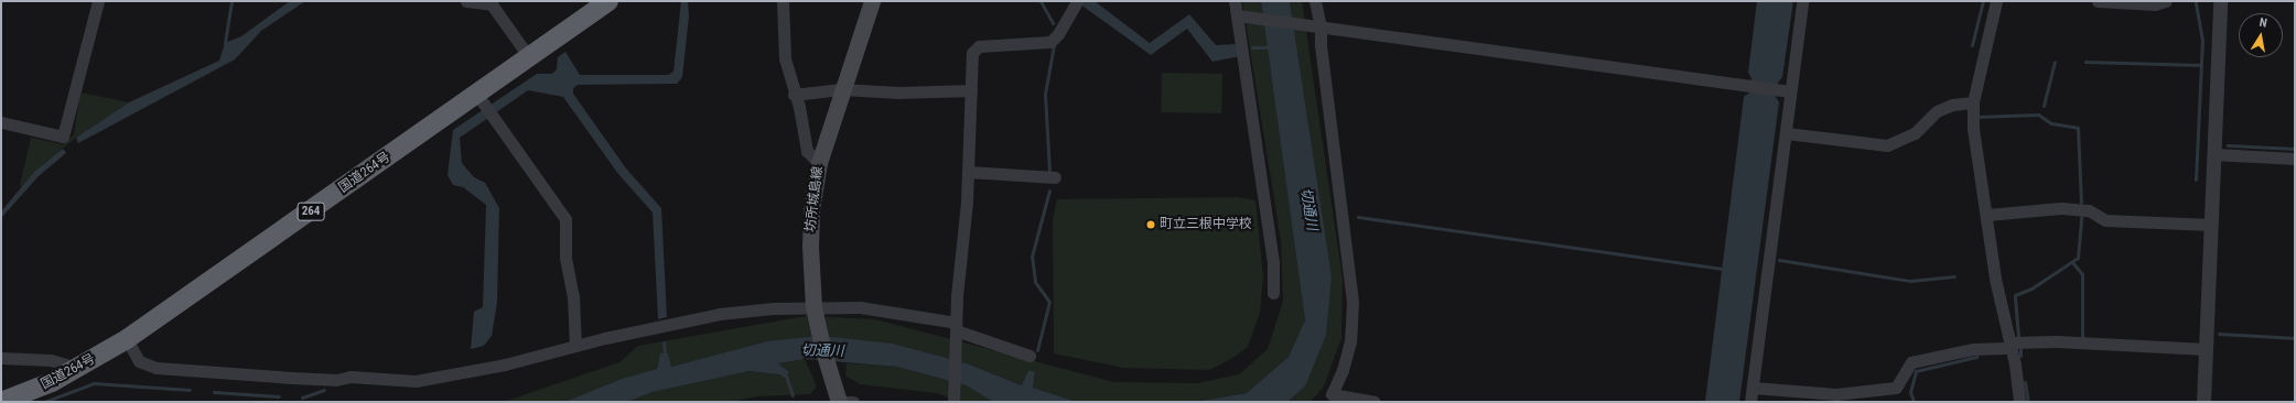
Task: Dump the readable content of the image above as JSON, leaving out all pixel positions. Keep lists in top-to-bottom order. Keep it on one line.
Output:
{"streets":{"highway":["国道264号","264"],"main road":["坊所城島線"]},"water":["切通川"],"places":["町立三根中学校"],"north":"top"}
